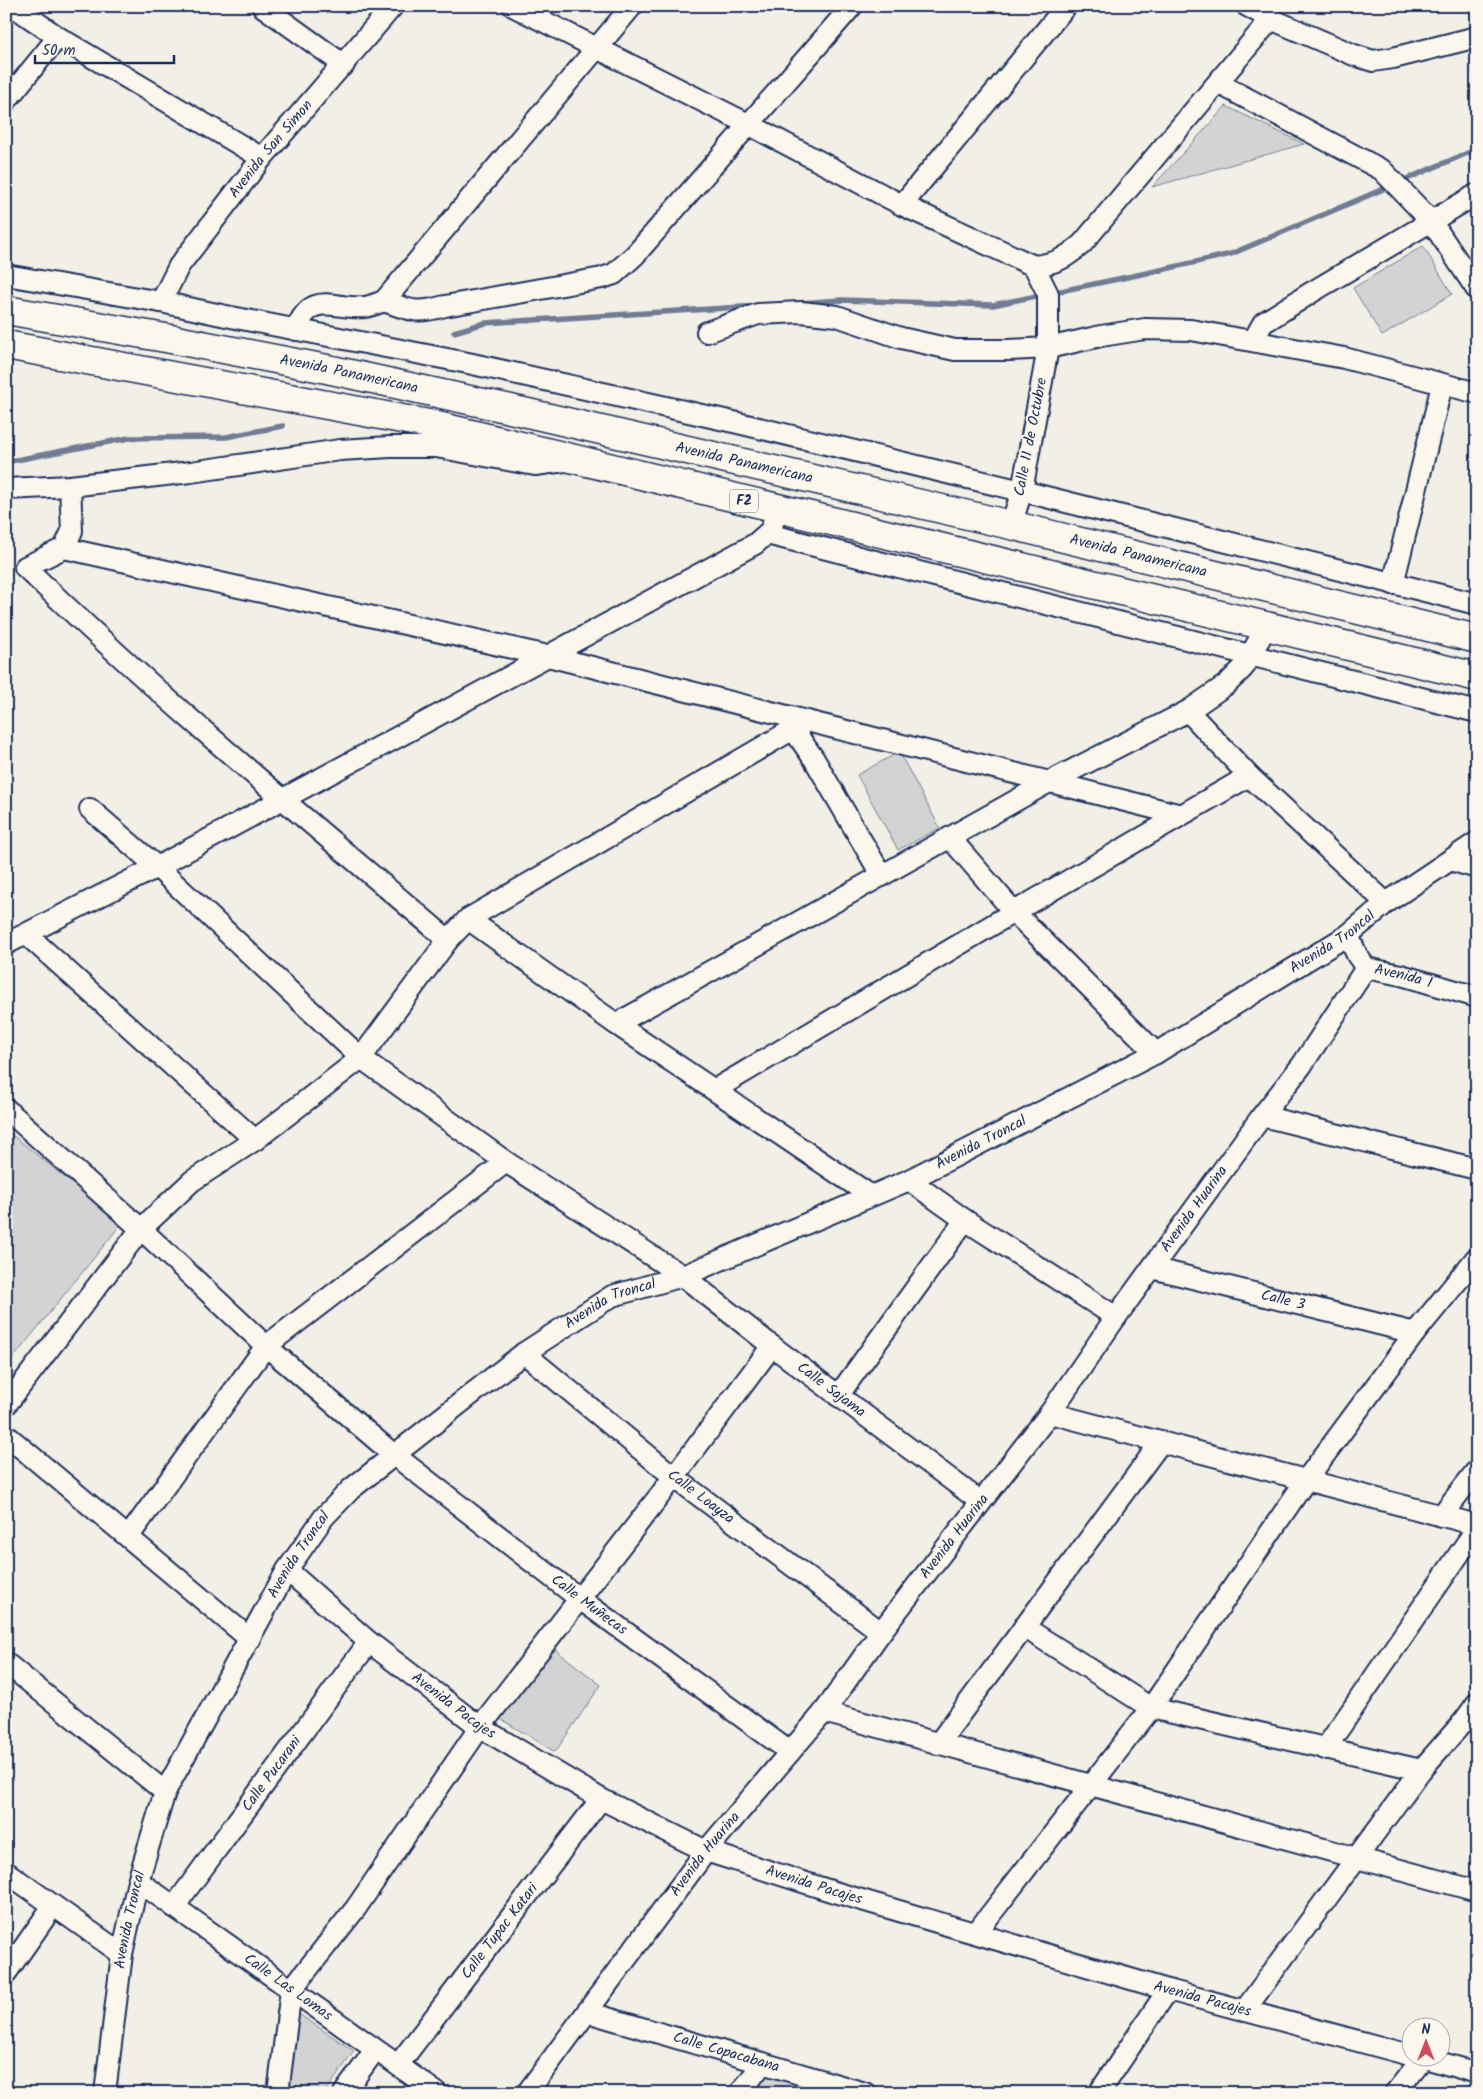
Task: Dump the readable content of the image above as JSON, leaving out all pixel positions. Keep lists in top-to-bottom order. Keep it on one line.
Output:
{"streets":{"highway":["Avenida Panamericana","F2"],"street":["Avenida San Simon","Calle 11 de Octubre","Avenida Troncal","Avenida 1","Avenida Huarina","Calle 3","Calle Sajama","Calle Loayza","Calle Muñecas","Avenida Pacajes","Calle Pucarani","Calle Tupac Katari","Calle Las Lomas","Calle Copacabana"]},"crossings":[["Avenida Panamericana","Calle 11 de Octubre"],["Avenida Troncal","Avenida 1"],["Avenida Troncal","Calle Sajama"],["Avenida Troncal","Calle Loayza"],["Avenida Troncal","Calle Muñecas"],["Avenida Troncal","Avenida Pacajes"],["Avenida Troncal","Calle Las Lomas"],["Avenida 1","Avenida Huarina"],["Avenida Huarina","Calle 3"],["Avenida Huarina","Calle Sajama"],["Avenida Huarina","Calle Loayza"],["Avenida Huarina","Calle Muñecas"],["Avenida Huarina","Avenida Pacajes"],["Avenida Huarina","Calle Copacabana"],["Avenida Pacajes","Calle Pucarani"],["Avenida Pacajes","Calle Tupac Katari"],["Calle Pucarani","Calle Las Lomas"],["Calle Tupac Katari","Calle Las Lomas"]],"scale_bar":"50 m","north":"top"}
